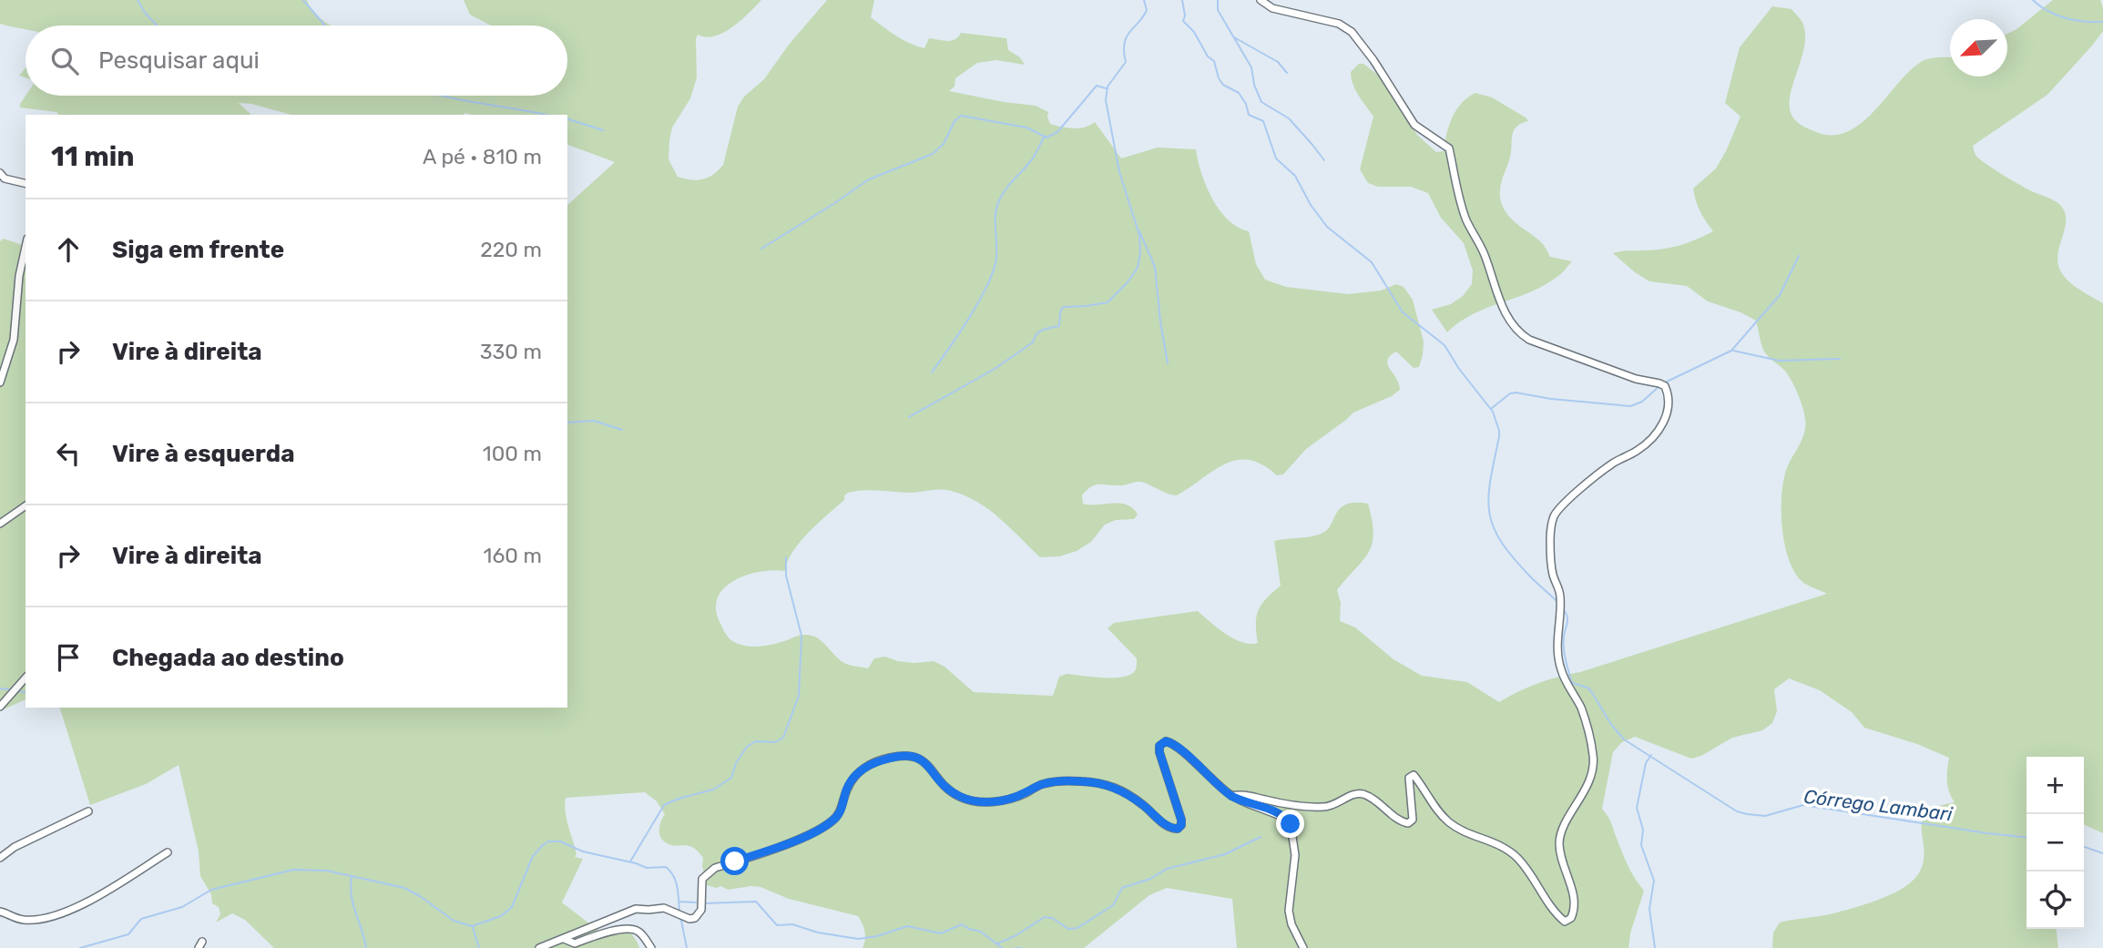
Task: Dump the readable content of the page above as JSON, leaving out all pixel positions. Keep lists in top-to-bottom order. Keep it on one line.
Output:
{"water":["Córrego Lambari"],"north":"bottom left","page":{"search":"Pesquisar aqui","heading":["11 min","A pé · 810 m"],"list":[["Siga em frente","220 m"],["Vire à direita","330 m"],["Vire à esquerda","100 m"],["Vire à direita","160 m"],"Chegada ao destino"],"map_buttons":["+","−"]}}
